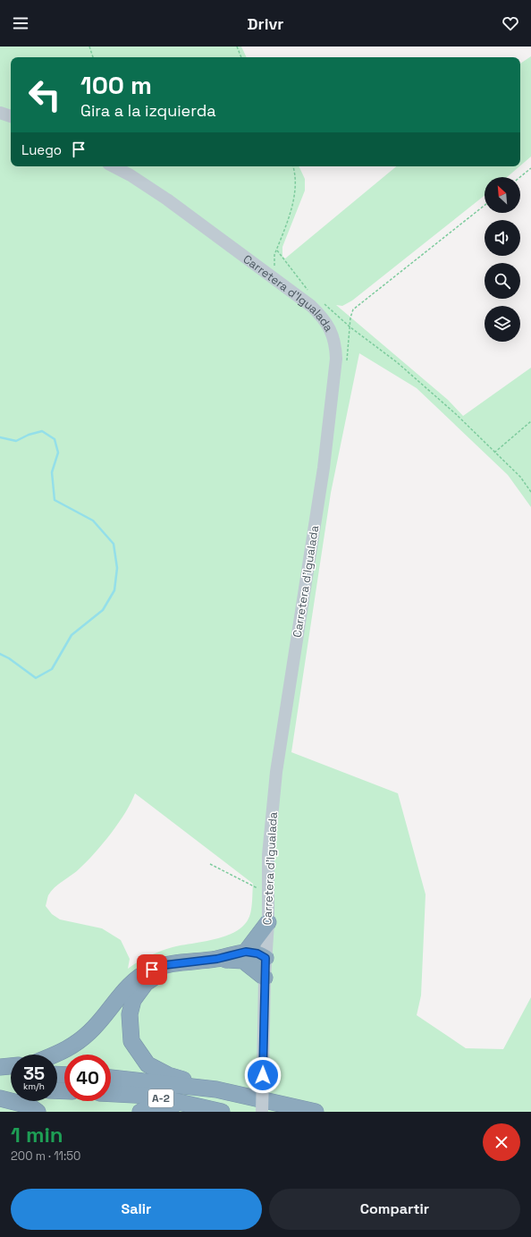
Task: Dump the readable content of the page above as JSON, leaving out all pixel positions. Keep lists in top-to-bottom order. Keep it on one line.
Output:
{"streets":{"highway":["A-2"],"street":["Carretera d'Igualada"]},"north":"top left","page":{"header":"Drivr","turn":["100 m","Gira a la izquierda"],"then":"Luego","speed":"35 km/h","limit":"40","heading":["1 min","200 m · 11:50"],"buttons":["Salir","Compartir"]}}
